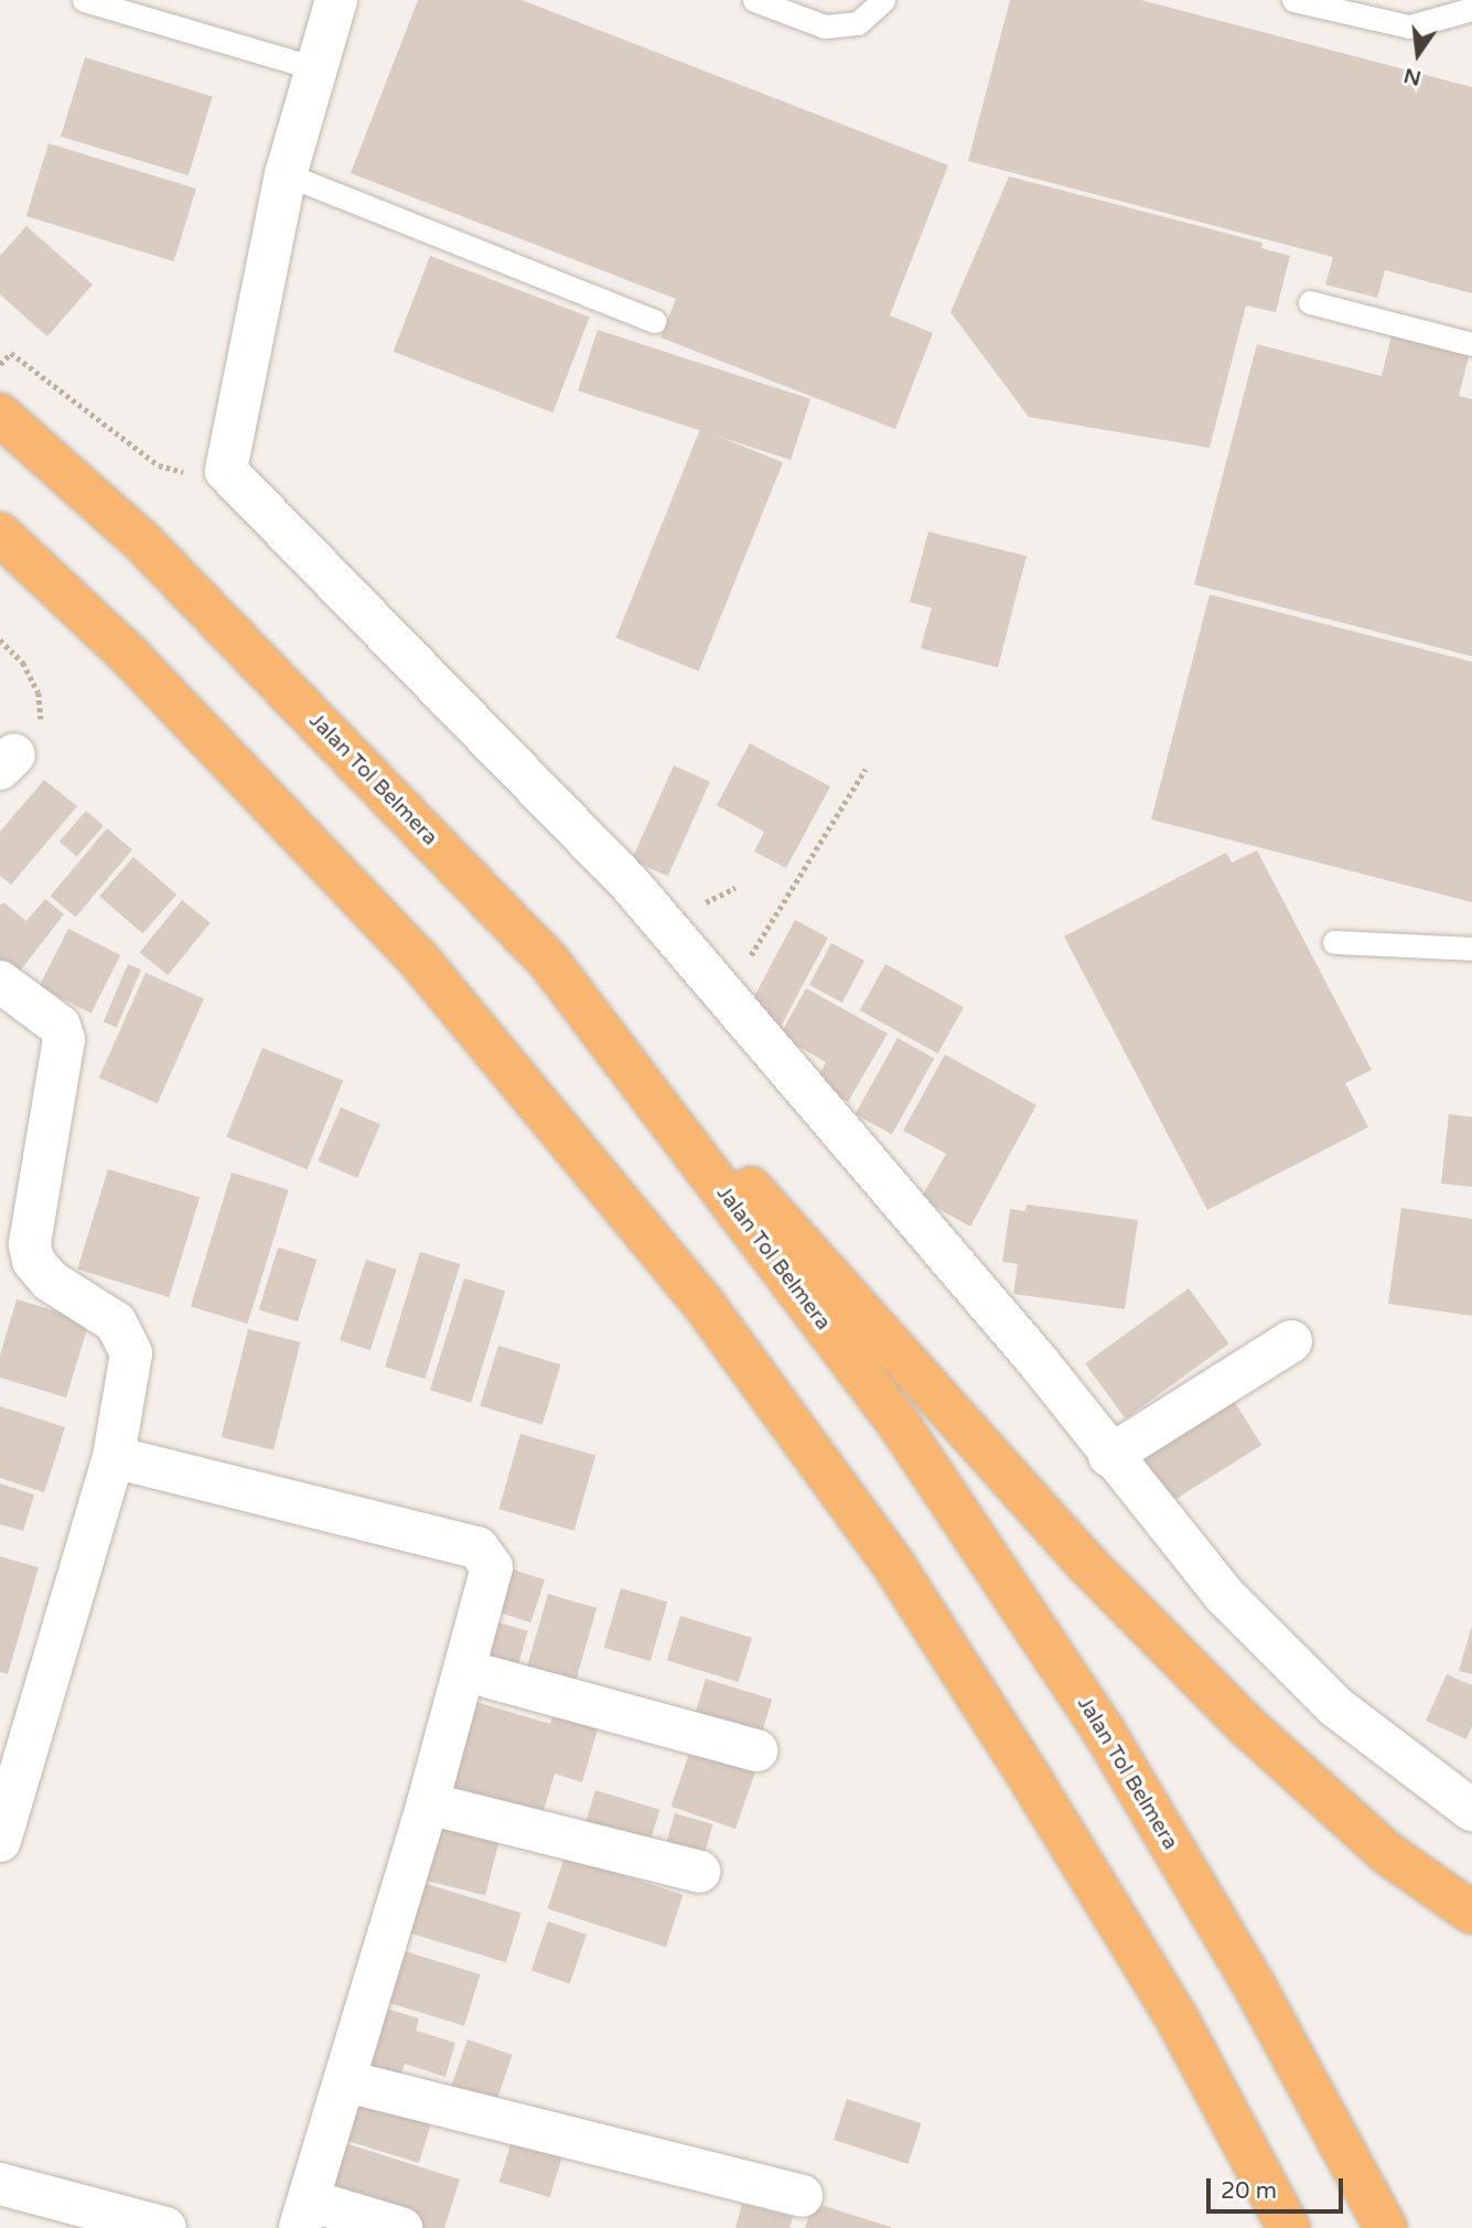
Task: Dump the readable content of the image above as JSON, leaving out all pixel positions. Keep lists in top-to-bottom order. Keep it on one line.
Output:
{"streets":{"highway":["Jalan Tol Belmera"]},"scale_bar":"20 m","north":"bottom"}
